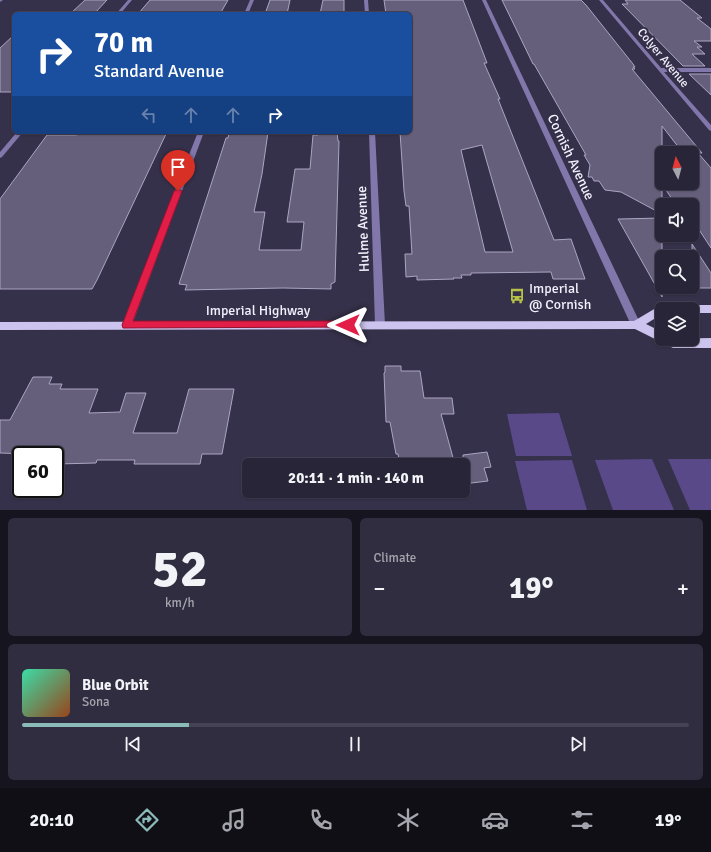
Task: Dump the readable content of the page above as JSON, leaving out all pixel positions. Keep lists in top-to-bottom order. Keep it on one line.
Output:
{"streets":{"main road":["Imperial Highway"],"street":["Colyer Avenue","Cornish Avenue","Hulme Avenue"]},"crossings":[["Cornish Avenue","Imperial Highway"],["Hulme Avenue","Imperial Highway"]],"places":{"bus stop":["Imperial @ Cornish"]},"north":"top","page":{"turn":["70 m","Standard Avenue"],"limit":"60","trip":"20:11 · 1 min · 140 m","tile":[["52","km/h"],"Climate"],"heat":["−","19°","+"],"song":["Blue Orbit","Sona"],"tabs":["20:10","19°"]}}
